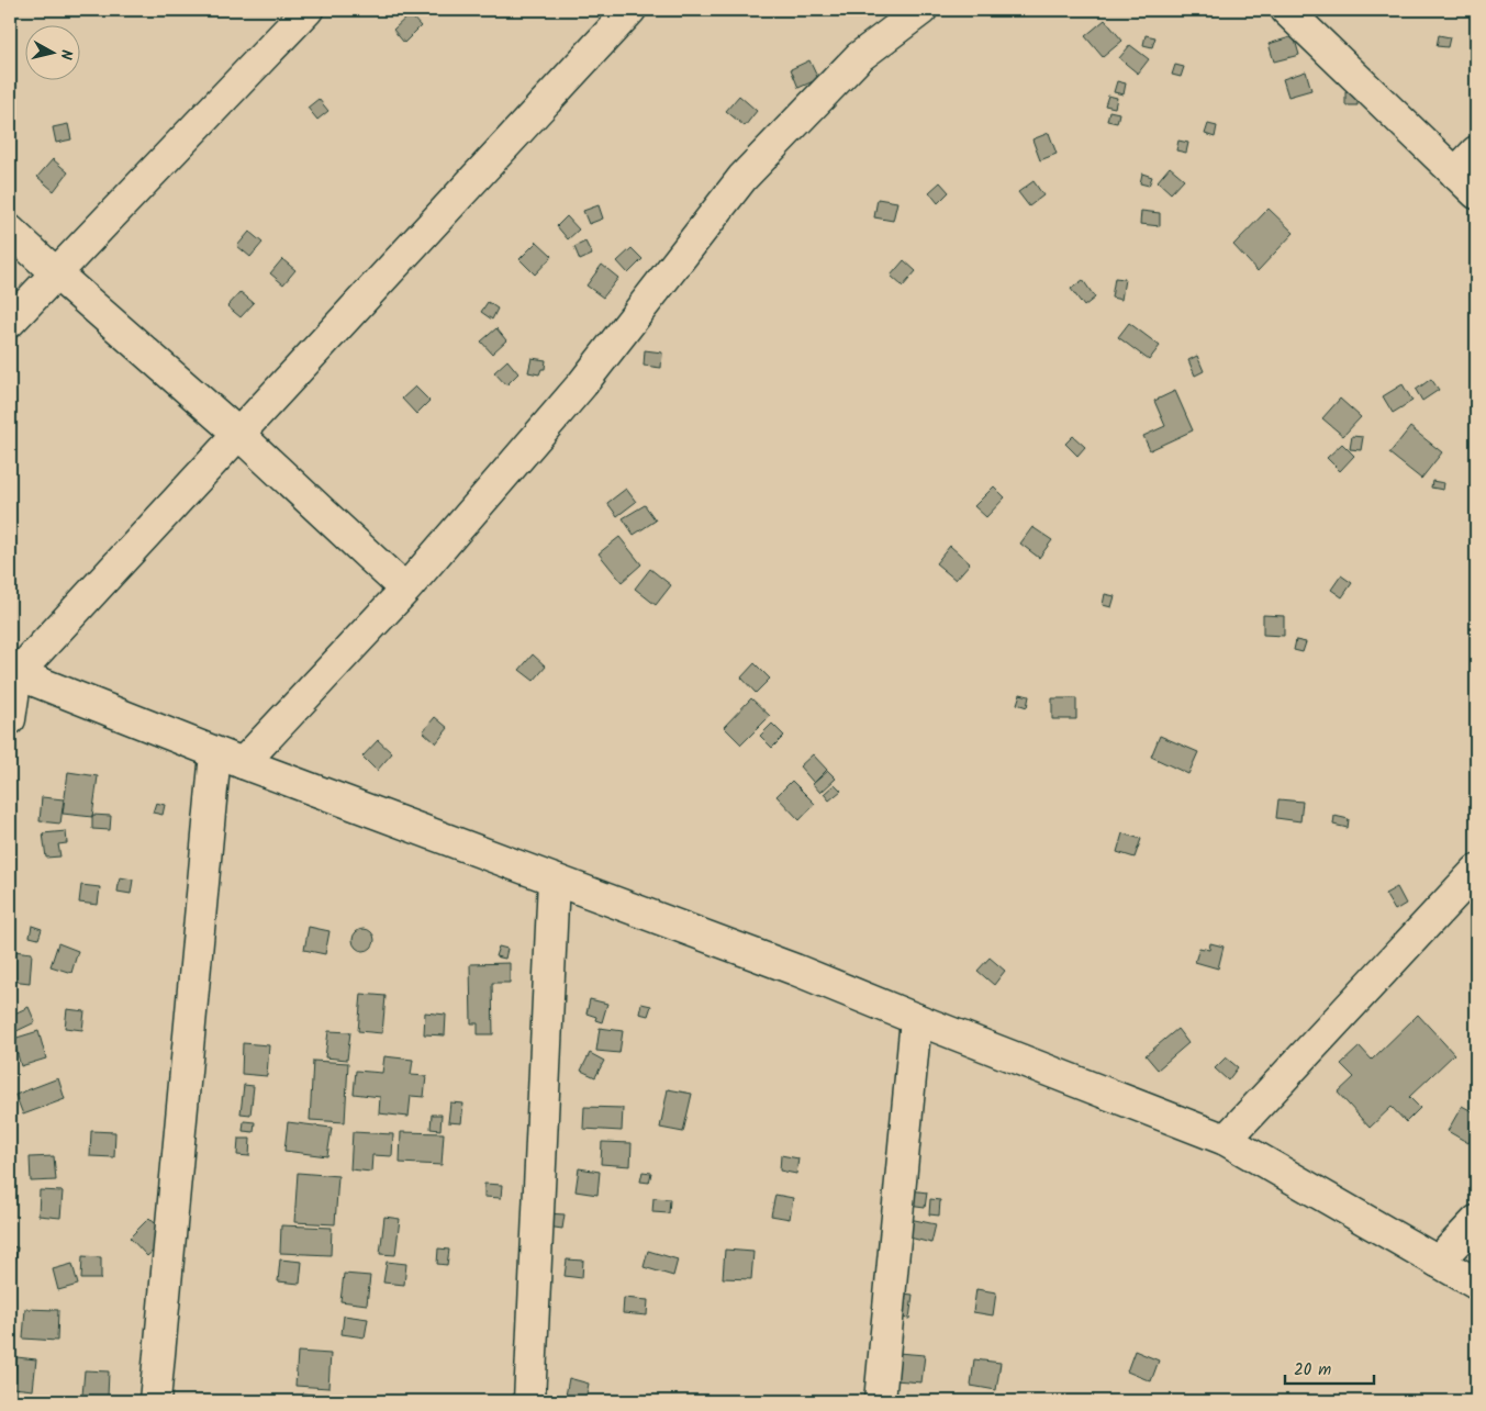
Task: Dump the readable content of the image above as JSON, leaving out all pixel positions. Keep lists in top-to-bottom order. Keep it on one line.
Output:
{"scale_bar":"20 m","north":"right"}
